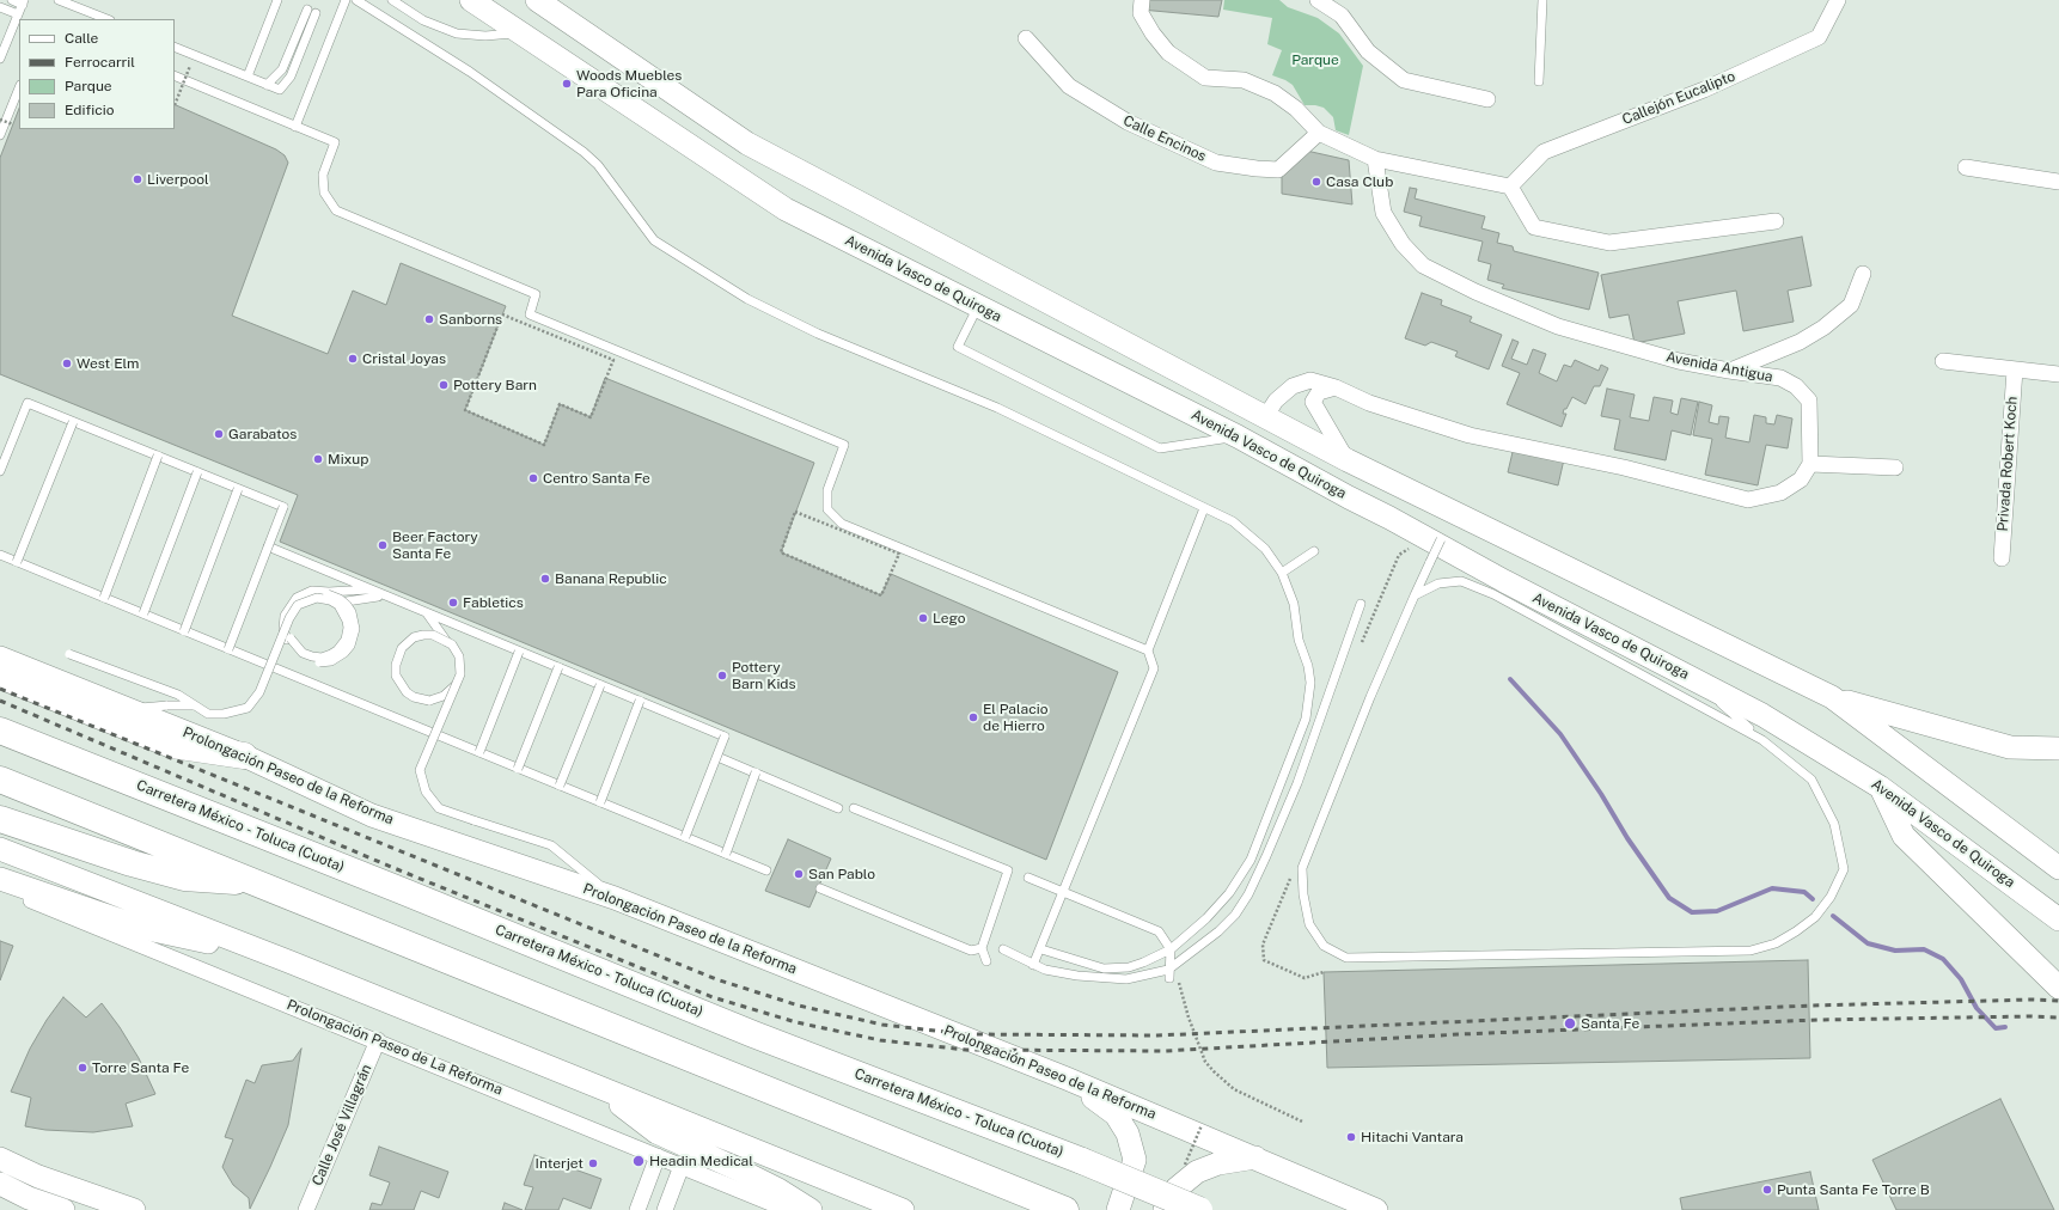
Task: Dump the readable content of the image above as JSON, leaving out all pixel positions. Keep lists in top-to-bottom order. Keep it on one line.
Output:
{"streets":{"highway":["Carretera México - Toluca (Cuota)"],"main road":["Avenida Vasco de Quiroga","Prolongación Paseo de la Reforma"],"street":["Callejón Eucalipto","Calle Encinos","Avenida Antigua","Privada Robert Koch","Prolongación Paseo de La Reforma","Calle José Villagrán"]},"crossings":[["Prolongación Paseo de La Reforma","Calle José Villagrán"]],"parks":["Parque"],"places":["Woods Muebles Para Oficina","Liverpool","Casa Club","Sanborns","Cristal Joyas","West Elm","Pottery Barn","Garabatos","Mixup","Centro Santa Fe","Beer Factory Santa Fe","Banana Republic","Fabletics","Lego","Pottery Barn Kids","El Palacio de Hierro","San Pablo","Santa Fe","Torre Santa Fe","Hitachi Vantara","Headin Medical","Interjet","Punta Santa Fe Torre B"],"legend":["Calle","Ferrocarril","Parque","Edificio"]}
